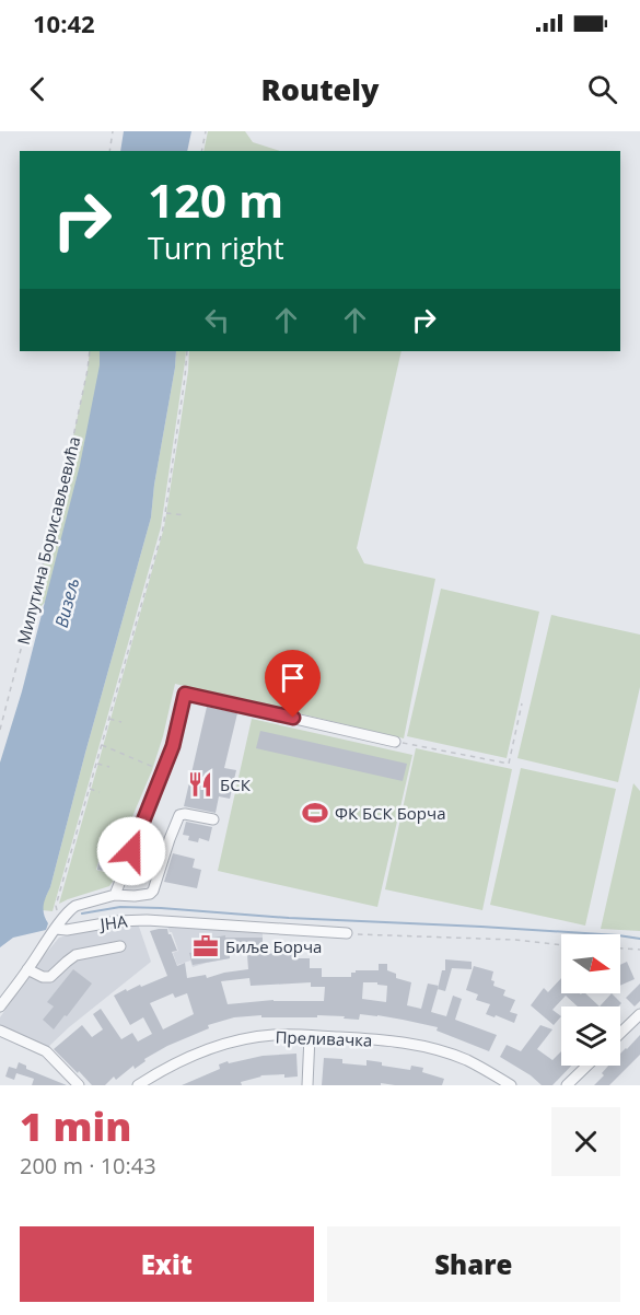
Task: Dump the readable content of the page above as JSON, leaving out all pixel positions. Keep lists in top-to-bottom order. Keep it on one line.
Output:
{"streets":{"street":["ЈНА","Преливачка"],"path":["Милутина Борисављевића"]},"water":["Визељ"],"places":{"restaurant":["БСК"],"sports":["ФК БСК Борча"],"office":["Биље Борча"]},"north":"right","page":{"status":"10:42","header":"Routely","turn":["120 m","Turn right"],"heading":["1 min","200 m · 10:43"],"buttons":["Exit","Share"]}}
